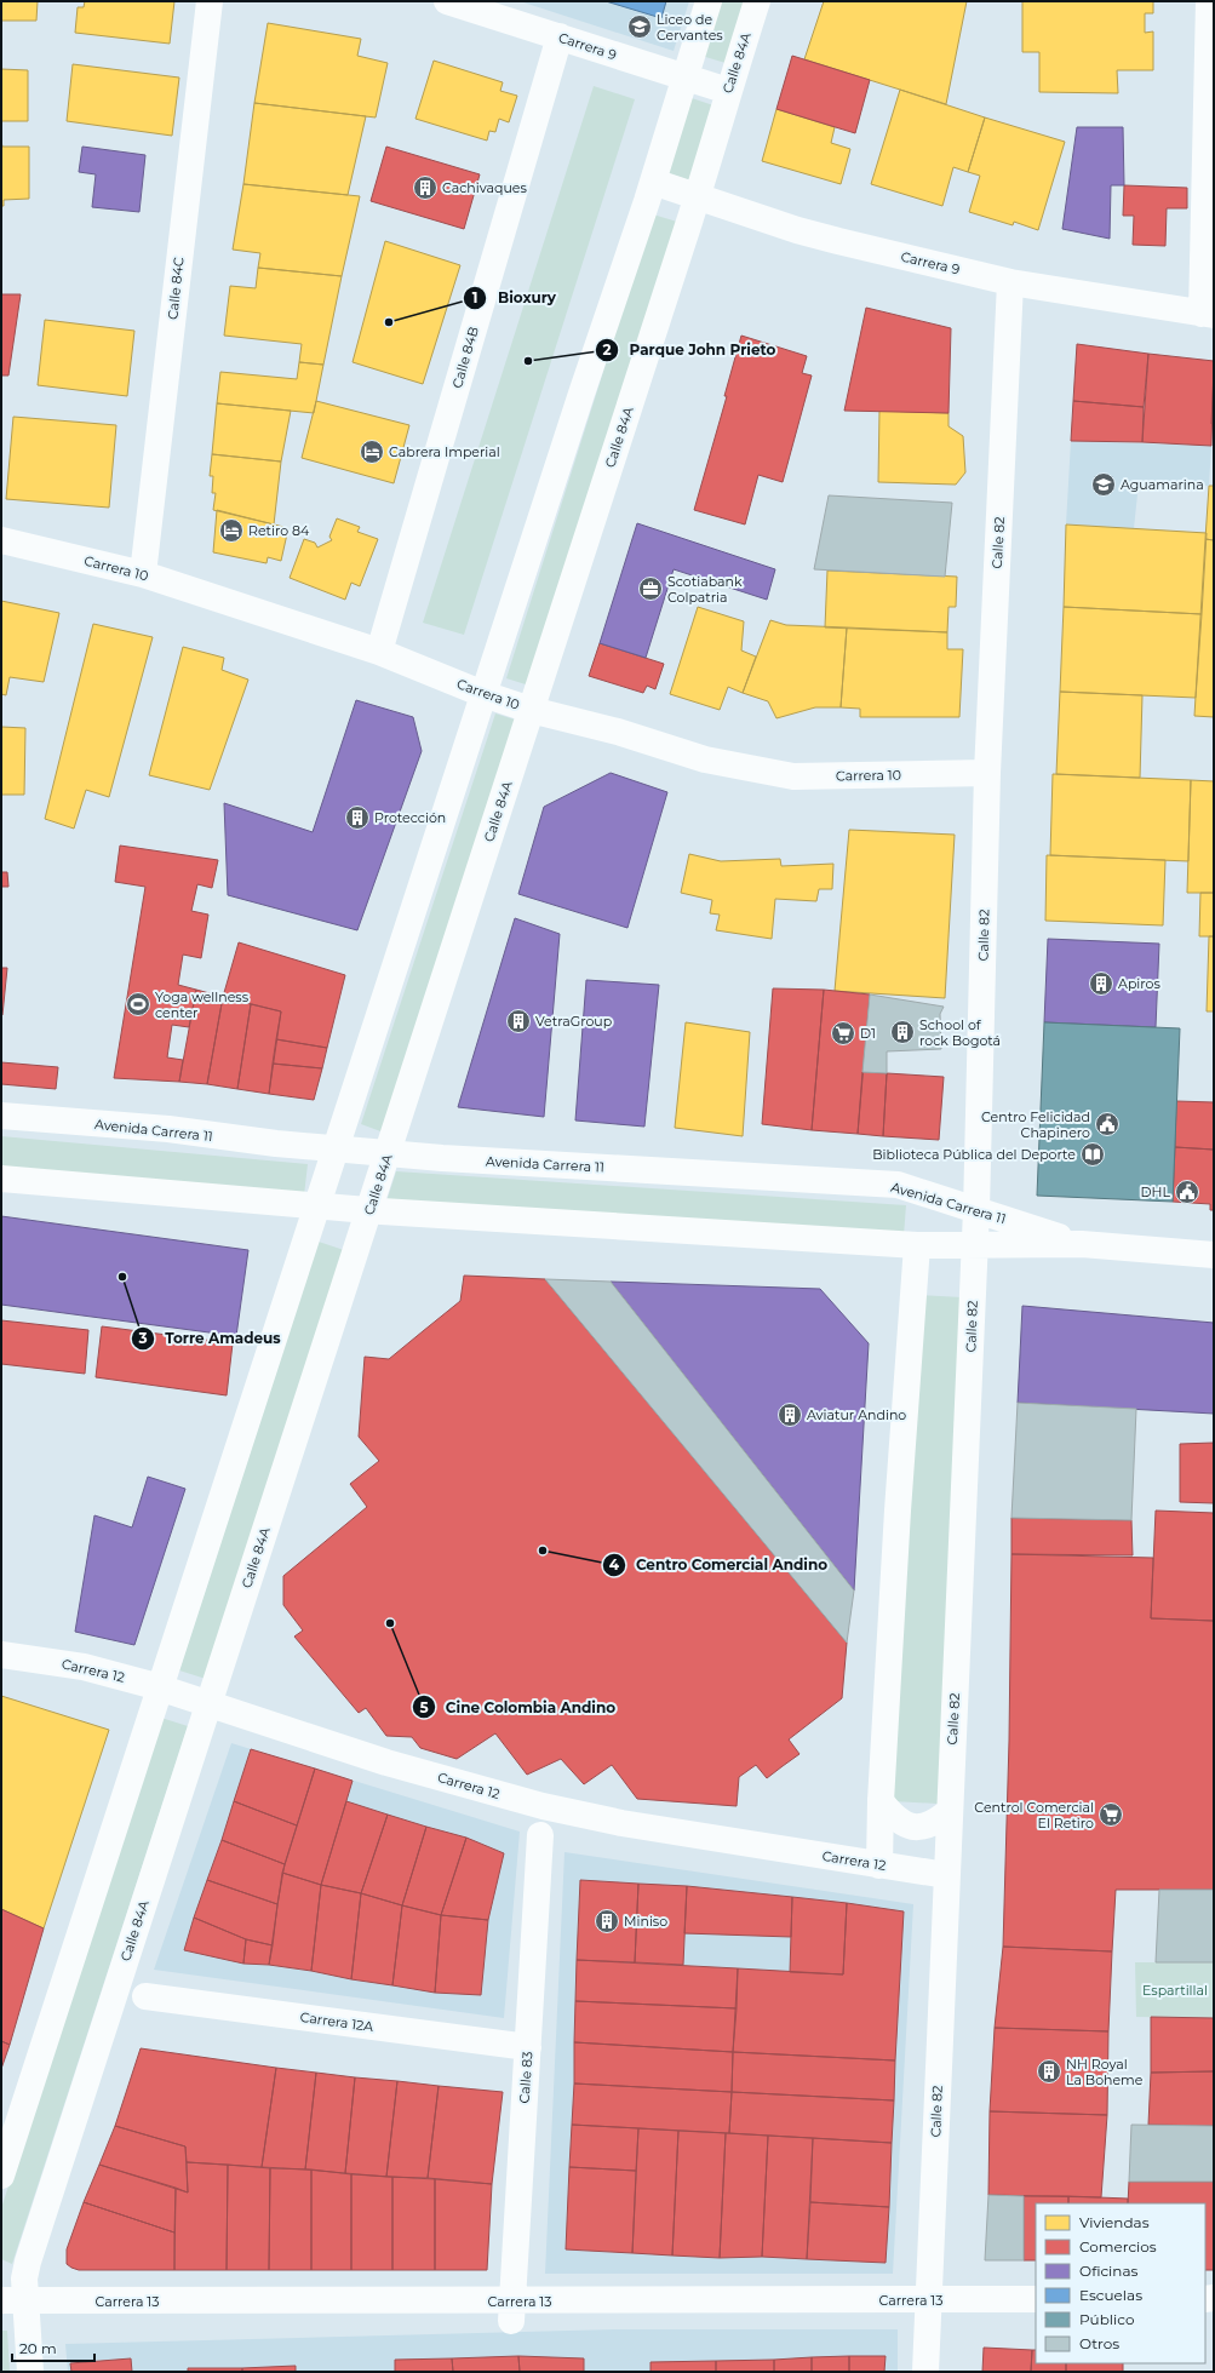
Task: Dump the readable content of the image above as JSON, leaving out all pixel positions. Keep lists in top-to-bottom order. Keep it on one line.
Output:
{"streets":{"street":["Carrera 9","Calle 84A","Calle 84C","Calle 84B","Calle 82","Carrera 10","Avenida Carrera 11","Carrera 12","Carrera 12A","Calle 83","Carrera 13"]},"crossings":[["Carrera 9","Calle 84A"],["Carrera 9","Calle 84B"],["Carrera 9","Calle 82"],["Calle 84A","Carrera 10"],["Calle 84A","Avenida Carrera 11"],["Calle 84A","Carrera 12"],["Calle 84A","Carrera 13"],["Calle 84C","Carrera 10"],["Calle 84B","Carrera 10"],["Calle 82","Carrera 10"],["Calle 82","Avenida Carrera 11"],["Calle 82","Carrera 12"],["Calle 82","Carrera 13"],["Carrera 12A","Calle 83"],["Calle 83","Carrera 13"]],"parks":["Espartillal"],"places":{"school or university":["Liceo de Cervantes","Aguamarina"],"building":["Cachivaques","Protección","Apiros","VetraGroup","School of rock Bogotá","Aviatur Andino","Miniso","NH Royal La Boheme"],"other":["Bioxury","Parque John Prieto","Torre Amadeus","Centro Comercial Andino","Cine Colombia Andino"],"hotel":["Cabrera Imperial","Retiro 84"],"office":["Scotiabank Colpatria"],"sports":["Yoga wellness center"],"supermarket":["D1","Centrol Comercial El Retiro"],"public building":["Centro Felicidad Chapinero","DHL"],"library":["Biblioteca Pública del Deporte"]},"legend":["Viviendas","Comercios","Oficinas","Escuelas","Público","Otros"],"scale_bar":"20 m"}
